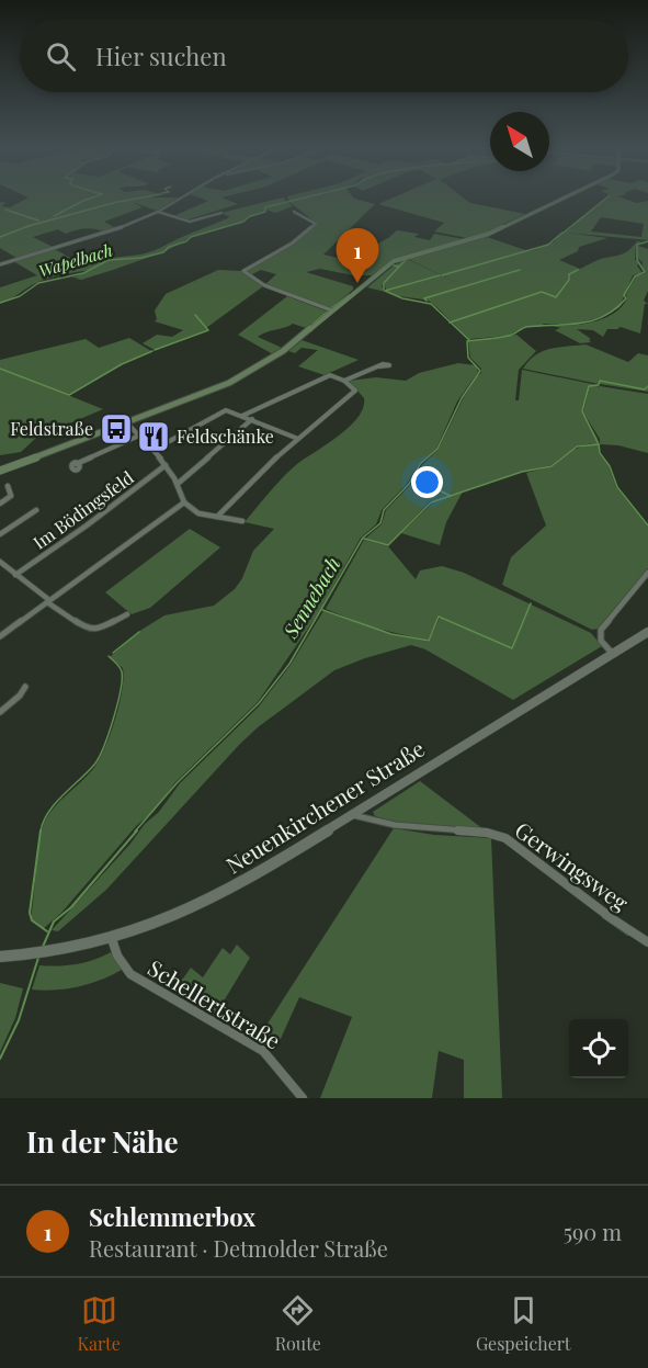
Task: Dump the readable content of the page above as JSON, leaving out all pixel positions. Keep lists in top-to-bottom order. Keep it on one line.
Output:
{"streets":{"street":["Im Bödingsfeld","Neuenkirchener Straße","Gerwingsweg","Schellertstraße"]},"crossings":[["Neuenkirchener Straße","Gerwingsweg"],["Neuenkirchener Straße","Schellertstraße"]],"water":["Wapelbach","Sennebach"],"places":{"bus stop":["Feldstraße"],"restaurant":["Feldschänke"]},"north":"top left","page":{"search":"Hier suchen","pins":"1","heading":"In der Nähe","list":[{"mark":"1","name":"Schlemmerbox","note":"Restaurant · Detmolder Straße","value":"590 m"}],"nav":["Karte","Route","Gespeichert"]}}
